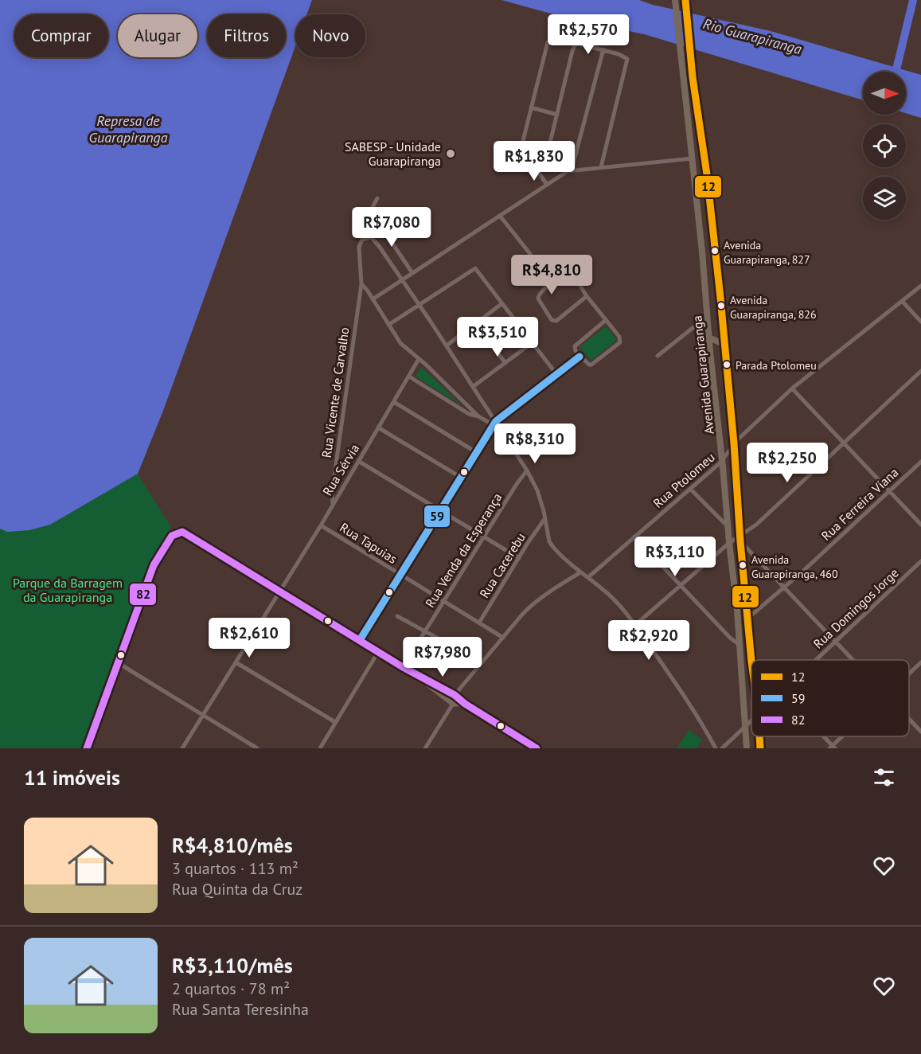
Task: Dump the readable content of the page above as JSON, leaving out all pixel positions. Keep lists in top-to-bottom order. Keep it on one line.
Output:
{"streets":{"main road":["Avenida Guarapiranga"],"street":["Rua Vicente de Carvalho","Rua Sérvia","Rua Ptolomeu","Rua Ferreira Viana","Rua Tapuias","Rua Venda da Esperança","Rua Cacerebu","Rua Domingos Jorge"]},"crossings":[["Avenida Guarapiranga","Rua Ptolomeu"],["Avenida Guarapiranga","Rua Ferreira Viana"],["Avenida Guarapiranga","Rua Domingos Jorge"],["Rua Vicente de Carvalho","Rua Sérvia"],["Rua Sérvia","Rua Tapuias"],["Rua Tapuias","Rua Venda da Esperança"],["Rua Tapuias","Rua Cacerebu"]],"water":["Rio Guarapiranga","Represa de Guarapiranga"],"parks":["Parque da Barragem da Guarapiranga"],"places":["SABESP - Unidade Guarapiranga","Avenida Guarapiranga, 827","Avenida Guarapiranga, 826","Parada Ptolomeu","Avenida Guarapiranga, 460"],"lines":["transit line 12","transit line 59","transit line 82"],"legend":["12","59","82"],"north":"right","page":{"price":["R$2,570","R$1,830","R$7,080","R$4,810","R$3,510","R$8,310","R$2,250","R$3,110","R$2,610","R$2,920","R$7,980"],"chip":["Comprar","Alugar","Filtros","Novo"],"heading":"11 imóveis","list":[{"name":"R$4,810/mês","note":"3 quartos · 113 m² · Rua Quinta da Cruz"},{"name":"R$3,110/mês","note":"2 quartos · 78 m² · Rua Santa Teresinha"}]}}
